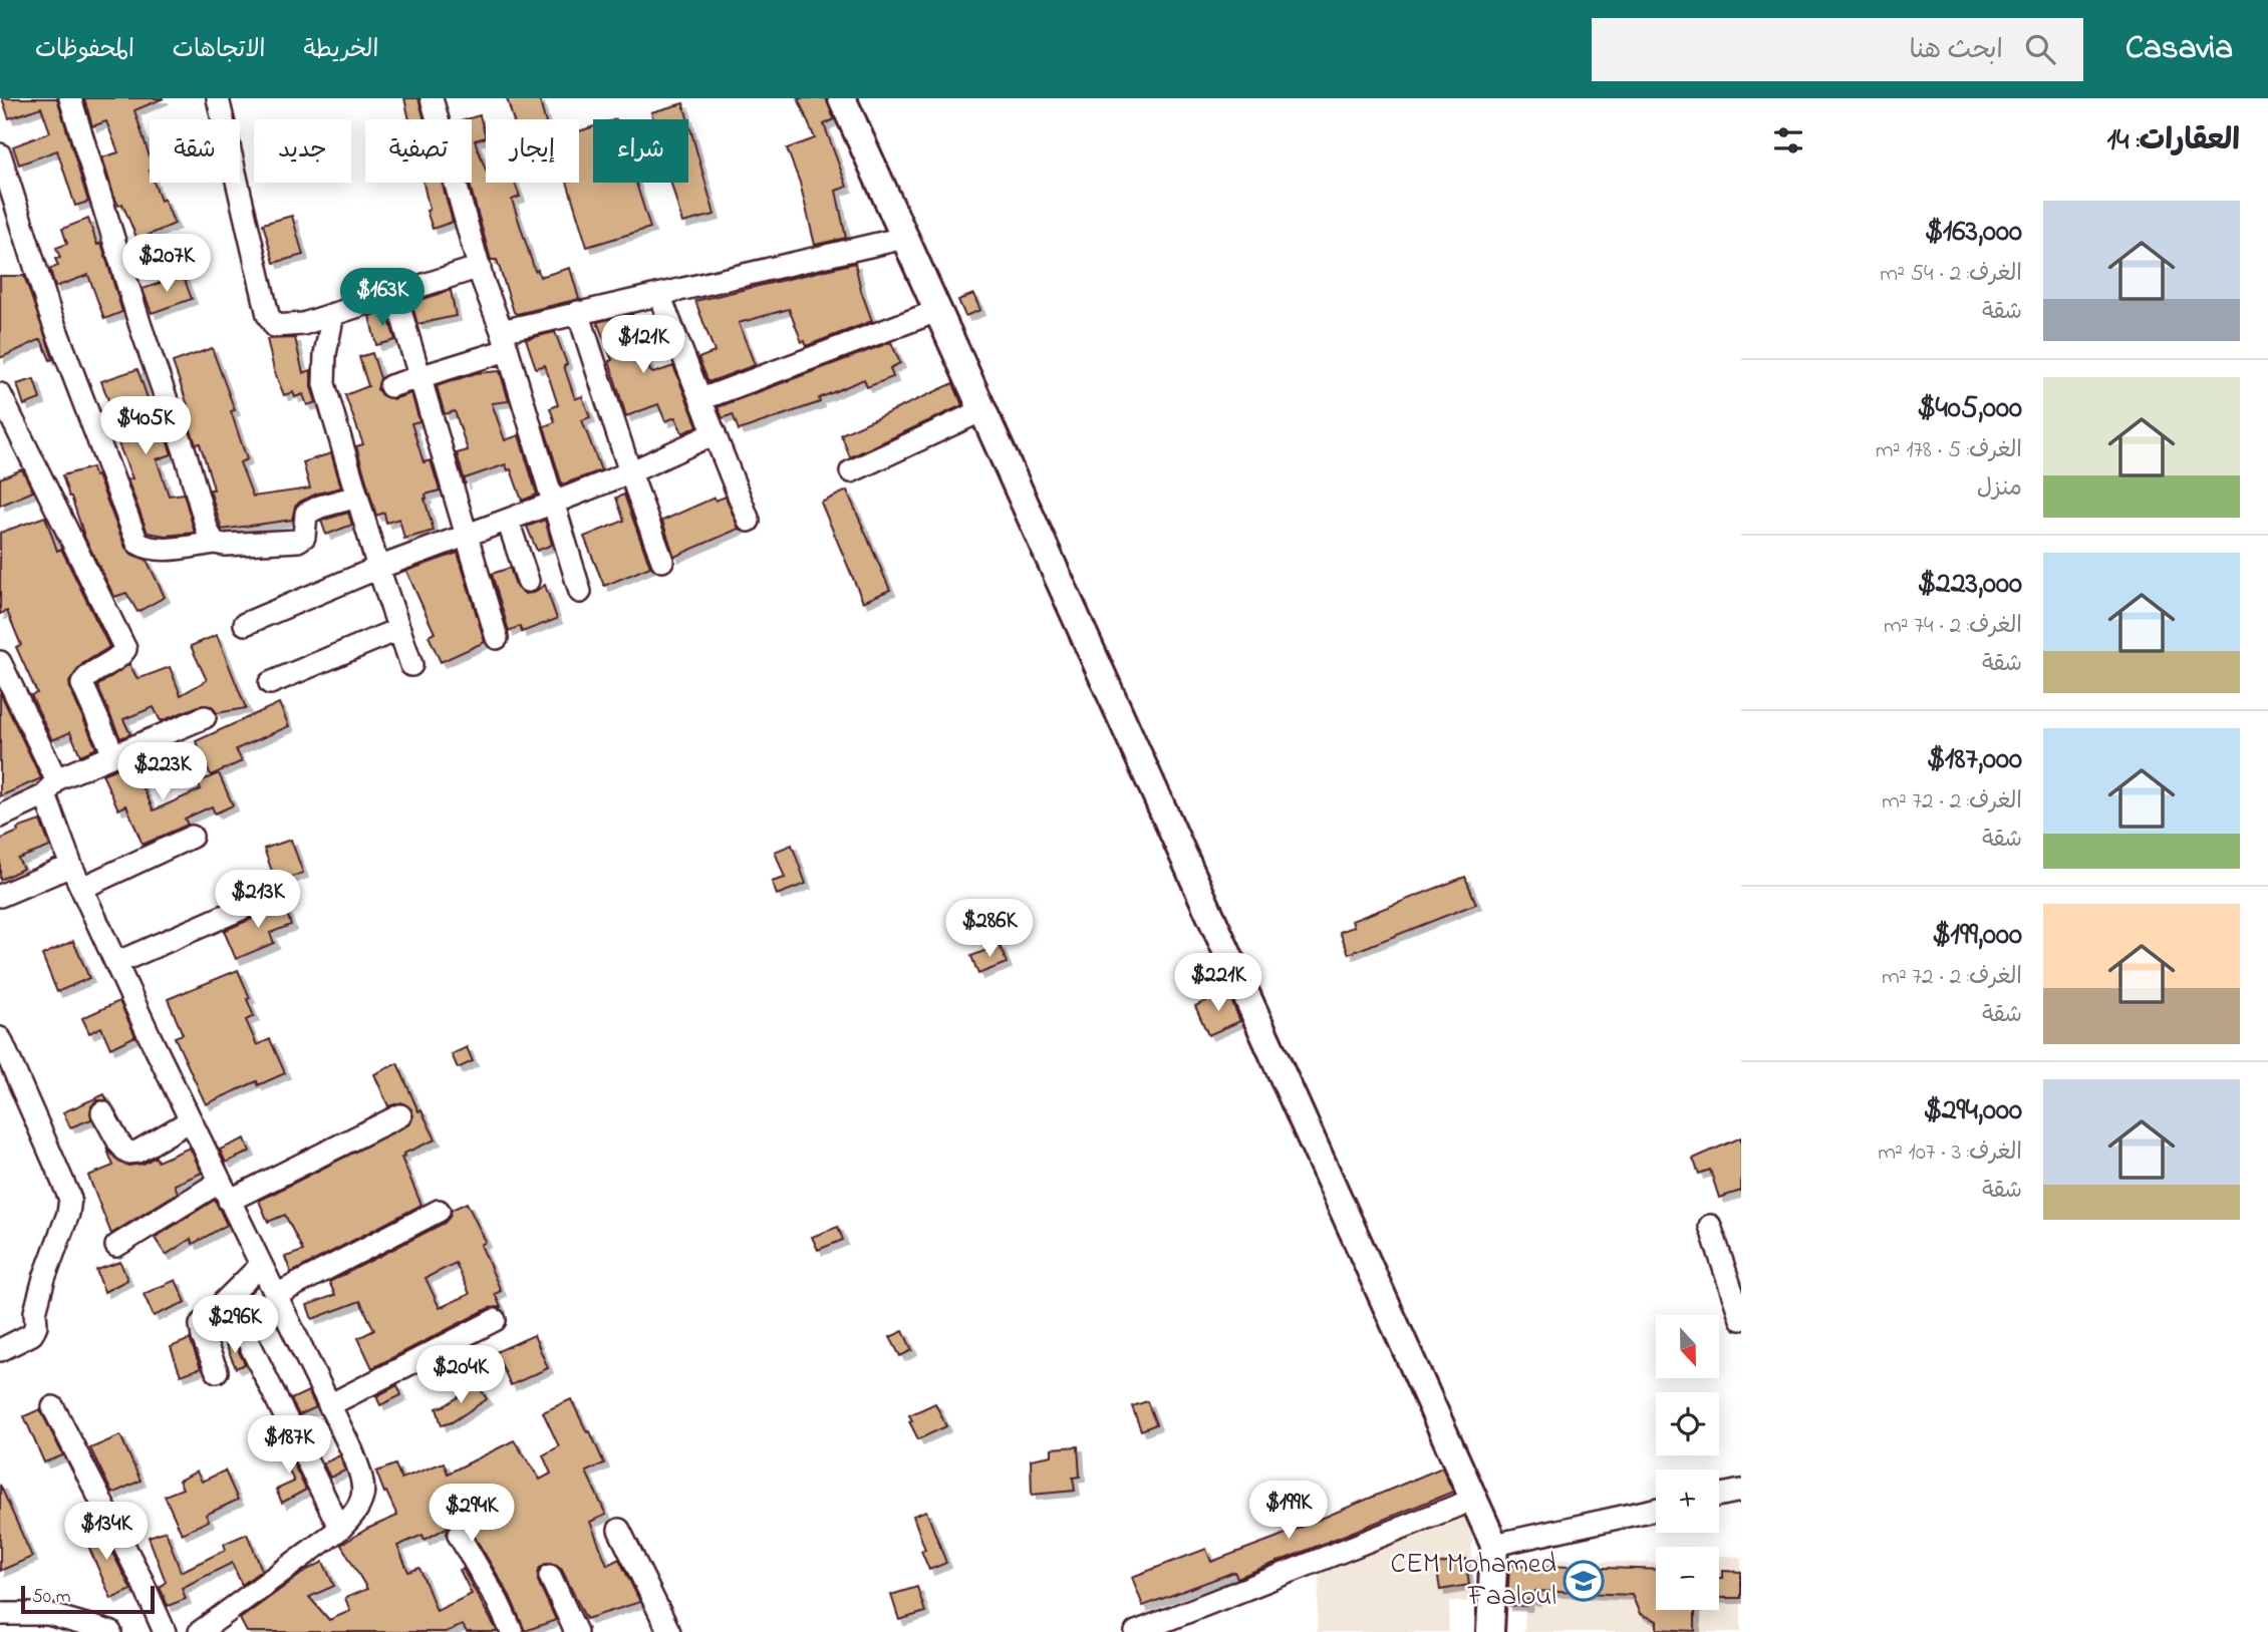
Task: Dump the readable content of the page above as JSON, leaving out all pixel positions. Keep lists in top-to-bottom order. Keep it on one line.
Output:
{"places":{"school or university":["CEM Mohamed Faaloul"]},"scale_bar":"50 m","north":"bottom","page":{"header":"Casavia","search":"ابحث هنا","nav":["الخريطة","الاتجاهات","المحفوظات"],"heading":"العقارات: 14","chip":["شراء","إيجار","تصفية","جديد","شقة"],"list":[{"name":"$163,000","note":"الغرف: 2 · 54 m² · شقة"},{"name":"$405,000","note":"الغرف: 5 · 178 m² · منزل"},{"name":"$223,000","note":"الغرف: 2 · 74 m² · شقة"},{"name":"$187,000","note":"الغرف: 2 · 72 m² · شقة"},{"name":"$199,000","note":"الغرف: 2 · 72 m² · شقة"},{"name":"$294,000","note":"الغرف: 3 · 107 m² · شقة"}],"price":["$207K","$163K","$121K","$405K","$223K","$213K","$286K","$221K","$296K","$204K","$187K","$199K","$294K","$134K"],"map_buttons":["+","−"],"scale":"50 m"}}
